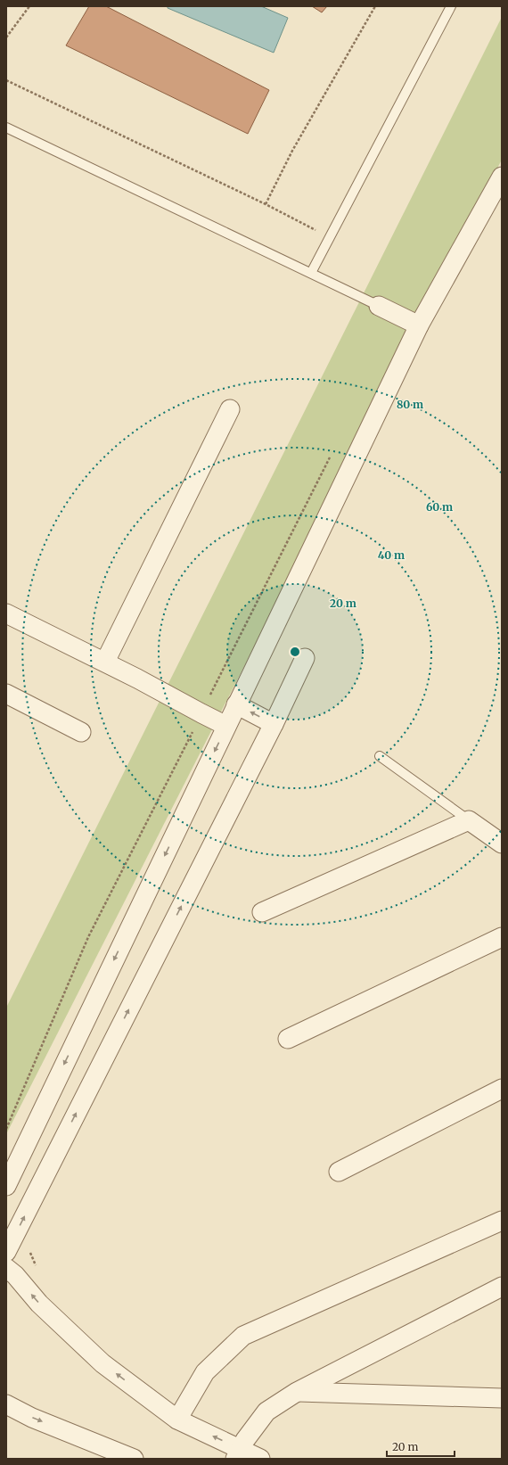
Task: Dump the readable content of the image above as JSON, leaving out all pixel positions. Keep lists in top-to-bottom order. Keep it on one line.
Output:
{"scale_bar":"20 m","rings":["80 m","60 m","40 m","20 m"]}
